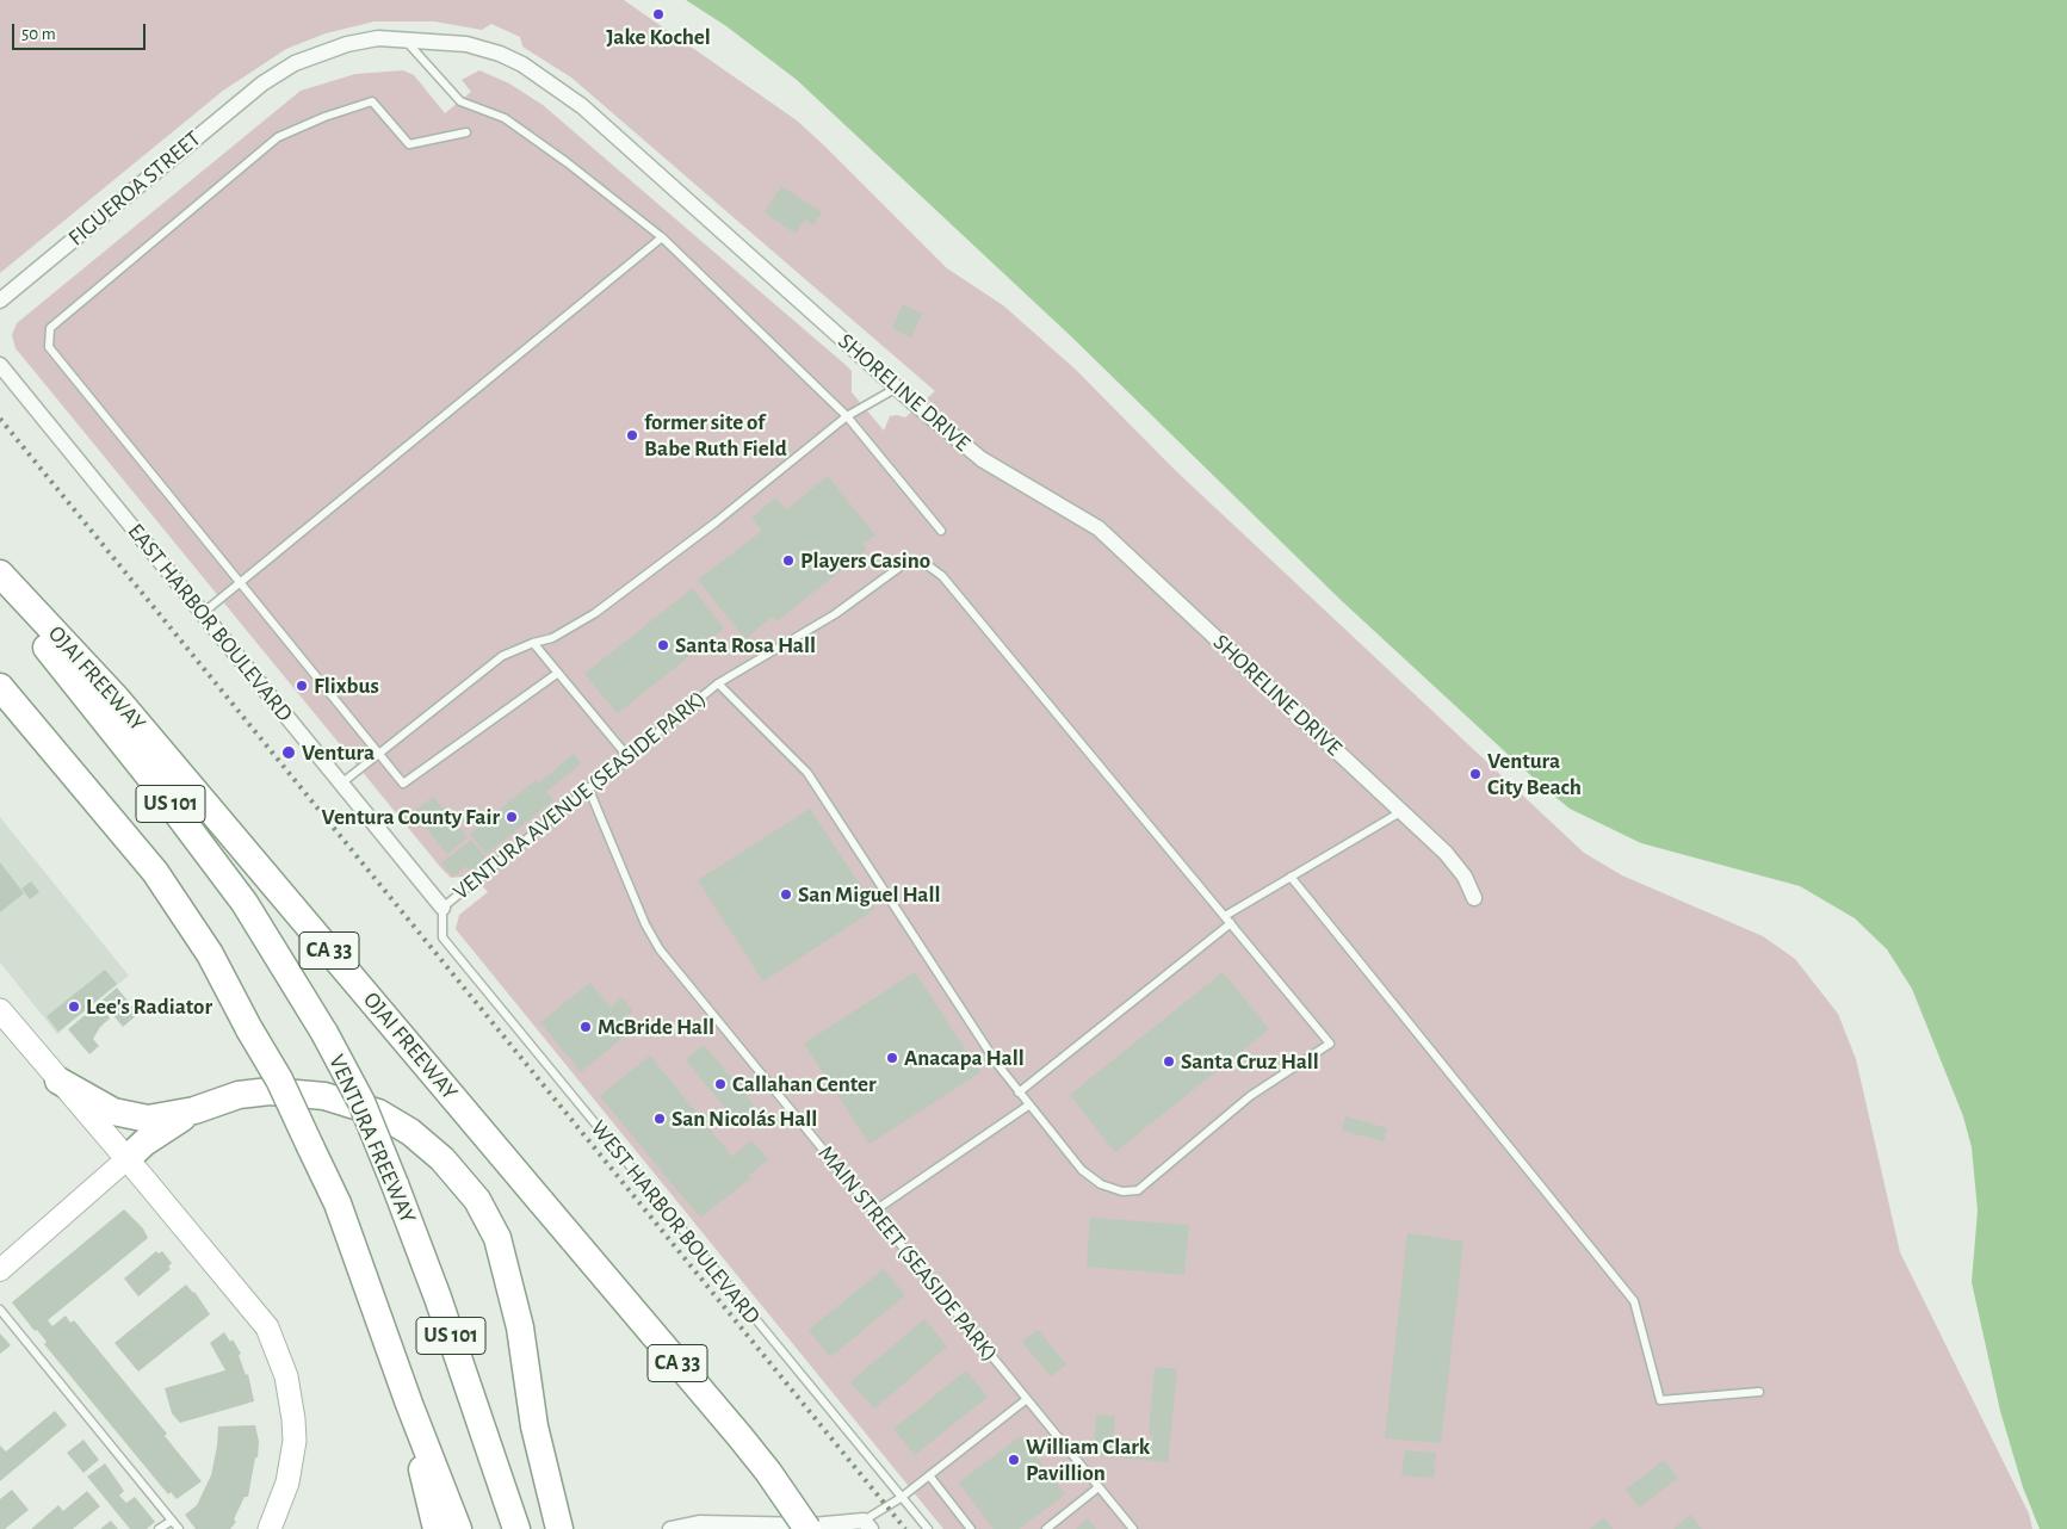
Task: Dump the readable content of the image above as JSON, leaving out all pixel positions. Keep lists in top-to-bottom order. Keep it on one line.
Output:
{"streets":{"highway":["OJAI FREEWAY","US 101","CA 33","VENTURA FREEWAY"],"street":["FIGUEROA STREET","SHORELINE DRIVE","EAST HARBOR BOULEVARD"],"lane":["VENTURA AVENUE (SEASIDE PARK)","WEST HARBOR BOULEVARD","MAIN STREET (SEASIDE PARK)"]},"crossings":[["FIGUEROA STREET","SHORELINE DRIVE"],["EAST HARBOR BOULEVARD","VENTURA AVENUE (SEASIDE PARK)"],["EAST HARBOR BOULEVARD","WEST HARBOR BOULEVARD"],["VENTURA AVENUE (SEASIDE PARK)","WEST HARBOR BOULEVARD"],["VENTURA AVENUE (SEASIDE PARK)","MAIN STREET (SEASIDE PARK)"]],"places":["Jake Kochel","former site of Babe Ruth Field","Players Casino","Santa Rosa Hall","Flixbus","Ventura","Ventura City Beach","Ventura County Fair","San Miguel Hall","Lee's Radiator","McBride Hall","Anacapa Hall","Santa Cruz Hall","Callahan Center","San Nicolás Hall","William Clark Pavillion"],"scale_bar":"50 m"}
